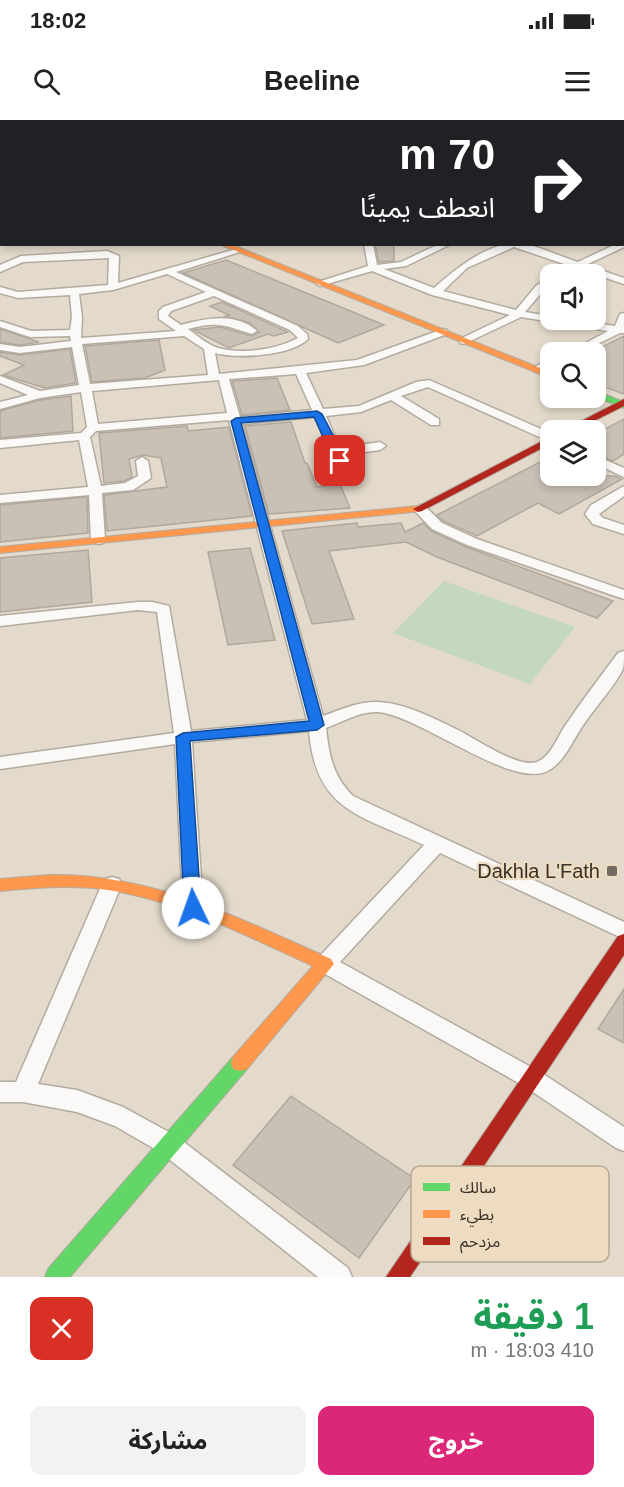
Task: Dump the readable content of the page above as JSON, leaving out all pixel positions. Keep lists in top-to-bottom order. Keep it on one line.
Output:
{"places":{"transit":["Dakhla L'Fath"]},"legend":["سالك","بطيء","مزدحم"],"page":{"status":"18:02","header":"Beeline","turn":["70 m","انعطف يمينًا"],"heading":["1 دقيقة","410 m · 18:03"],"buttons":["خروج","مشاركة"]}}
